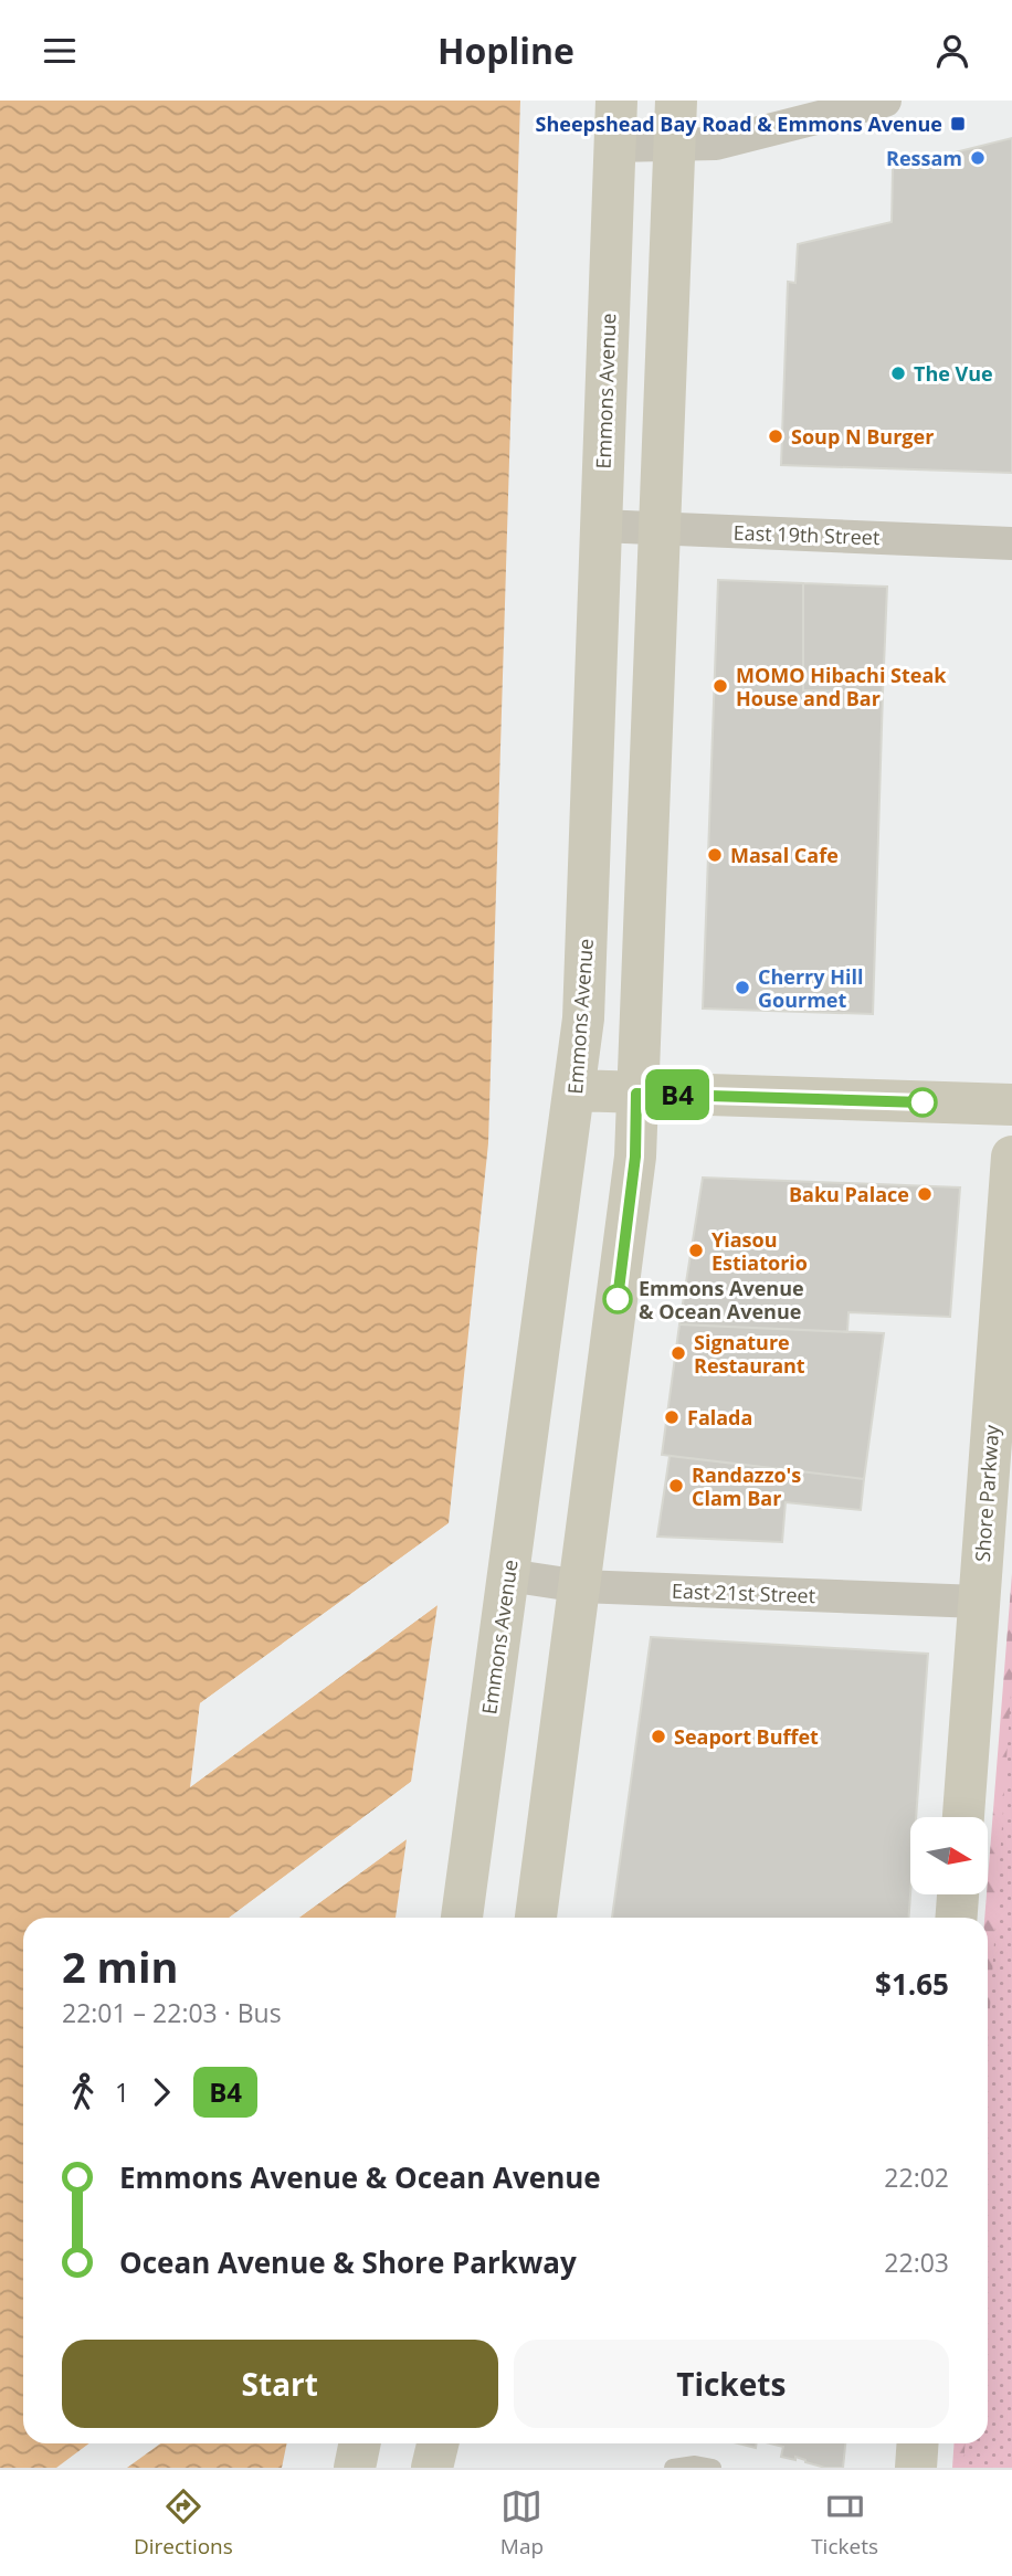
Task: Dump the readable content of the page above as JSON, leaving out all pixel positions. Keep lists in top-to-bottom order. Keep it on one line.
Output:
{"streets":{"main road":["Emmons Avenue","Shore Parkway"],"street":["East 19th Street","East 21st Street"]},"crossings":[["Emmons Avenue","East 19th Street"],["Emmons Avenue","East 21st Street"],["Shore Parkway","East 21st Street"]],"places":{"transit":["Sheepshead Bay Road & Emmons Avenue"],"other":["Ressam","The Vue","Soup N Burger","MOMO Hibachi Steak House and Bar","Masal Cafe","Cherry Hill Gourmet","Baku Palace","Yiasou Estiatorio","Emmons Avenue & Ocean Avenue","Signature Restaurant","Falada","Randazzo's Clam Bar","Seaport Buffet"]},"lines":["bus line B4"],"north":"right","page":{"header":"Hopline","on_map":"B4","heading":["2 min","22:01 – 22:03 · Bus","$1.65"],"legs":["1","B4"],"list":[{"name":"Emmons Avenue & Ocean Avenue","value":"22:02"},{"name":"Ocean Avenue & Shore Parkway","value":"22:03"}],"buttons":["Start","Tickets"],"tabs":["Directions","Map","Tickets"]}}
